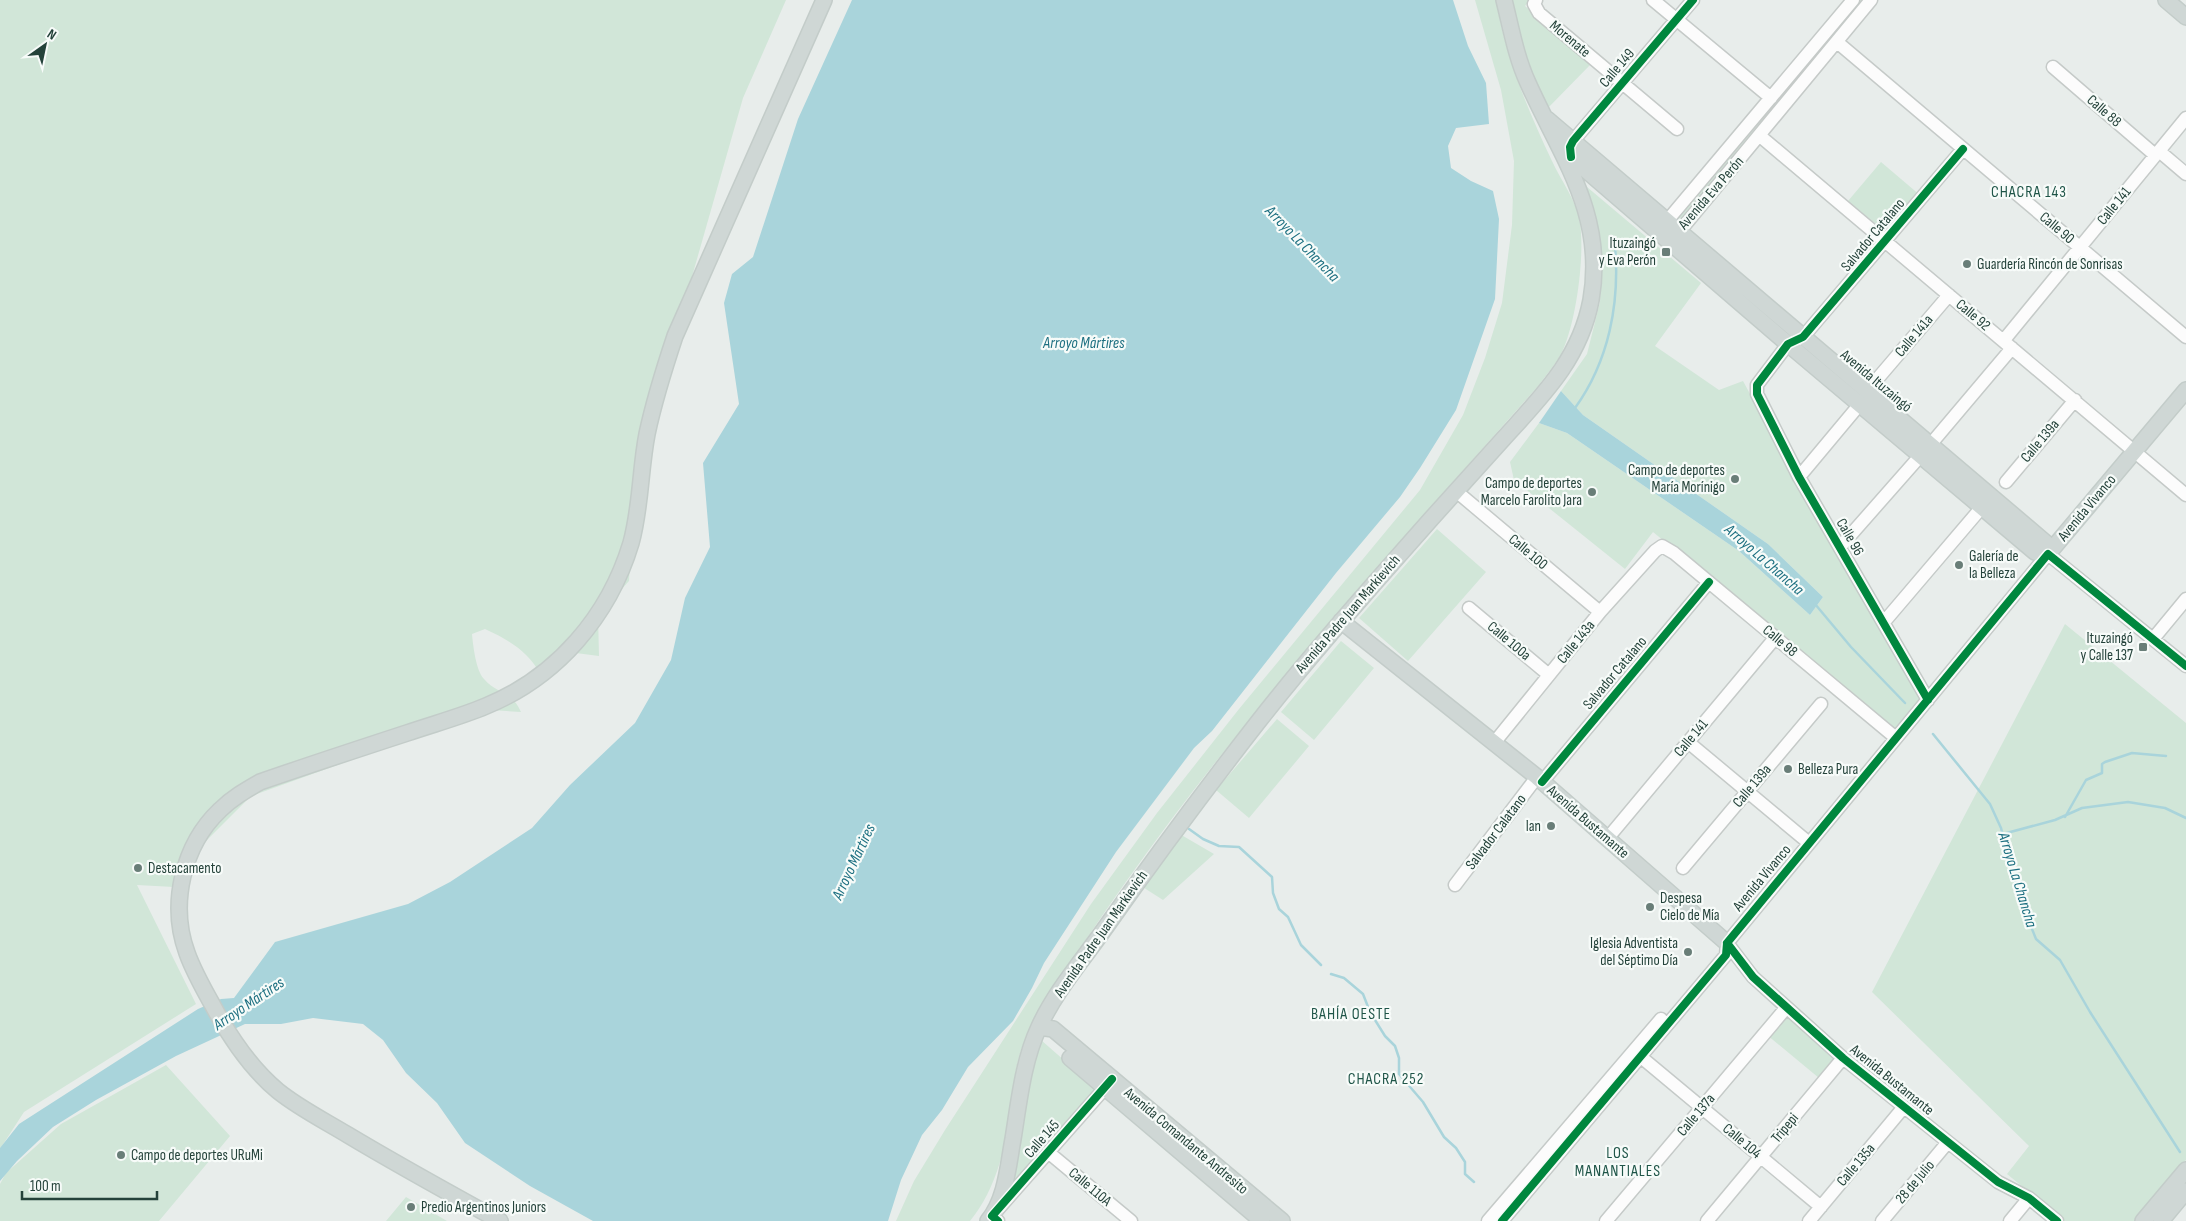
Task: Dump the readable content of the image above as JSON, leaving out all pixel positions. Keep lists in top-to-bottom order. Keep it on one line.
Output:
{"streets":{"main road":["Avenida Ituzaingó","Avenida Vivanco","Avenida Padre Juan Markievich","Avenida Bustamante","Avenida Comandante Andresito"],"street":["Morenate","Calle 149","Calle 88","Avenida Eva Perón","Calle 141","Calle 90","Salvador Catalano","Calle 92","Calle 141a","Calle 139a","Calle 96","Calle 100","Calle 100a","Calle 98","Calle 143a","Salvador Calatano","Calle 137a","Tripepi","Calle 145","Calle 104","Calle 135a","28 de Julio","Calle 110A"]},"crossings":[["Morenate","Calle 149"],["Calle 149","Avenida Ituzaingó"],["Calle 88","Calle 141"],["Avenida Eva Perón","Calle 90"],["Avenida Eva Perón","Calle 92"],["Avenida Eva Perón","Avenida Ituzaingó"],["Calle 141","Calle 90"],["Calle 141","Calle 92"],["Calle 141","Avenida Ituzaingó"],["Calle 141","Calle 96"],["Calle 141","Calle 98"],["Calle 141","Avenida Bustamante"],["Calle 90","Salvador Catalano"],["Salvador Catalano","Calle 92"],["Salvador Catalano","Avenida Ituzaingó"],["Salvador Catalano","Calle 98"],["Salvador Catalano","Avenida Bustamante"],["Salvador Catalano","Salvador Calatano"],["Calle 92","Calle 141a"],["Calle 92","Calle 139a"],["Calle 92","Avenida Vivanco"],["Avenida Ituzaingó","Avenida Vivanco"],["Avenida Ituzaingó","Calle 96"],["Avenida Ituzaingó","Avenida Padre Juan Markievich"],["Avenida Vivanco","Calle 96"],["Avenida Vivanco","Calle 98"],["Avenida Vivanco","Avenida Bustamante"],["Avenida Vivanco","Calle 104"],["Calle 100","Avenida Padre Juan Markievich"],["Calle 100","Calle 143a"],["Avenida Padre Juan Markievich","Avenida Bustamante"],["Avenida Padre Juan Markievich","Calle 145"],["Avenida Padre Juan Markievich","Avenida Comandante Andresito"],["Calle 100a","Calle 143a"],["Calle 98","Calle 143a"],["Calle 143a","Avenida Bustamante"],["Avenida Bustamante","Salvador Calatano"],["Avenida Bustamante","Calle 137a"],["Avenida Bustamante","Tripepi"],["Avenida Bustamante","Calle 135a"],["Avenida Bustamante","28 de Julio"],["Calle 137a","Calle 104"],["Tripepi","Calle 104"],["Calle 145","Avenida Comandante Andresito"],["Calle 145","Calle 110A"],["Calle 104","Calle 135a"]],"districts":["CHACRA 143","BAHÍA OESTE","CHACRA 252","LOS MANANTIALES"],"water":["Arroyo La Chancha","Arroyo Mártires"],"places":{"transit":["Ituzaingó y Eva Perón","Ituzaingó y Calle 137"],"other":["Guardería Rincón de Sonrisas","Campo de deportes María Morínigo","Campo de deportes Marcelo Farolito Jara","Galería de la Belleza","Belleza Pura","Ian","Destacamento","Despesa Cielo de Mía","Iglesia Adventista del Séptimo Día","Campo de deportes URuMi","Predio Argentinos Juniors"]},"scale_bar":"100 m","north":"top right"}
